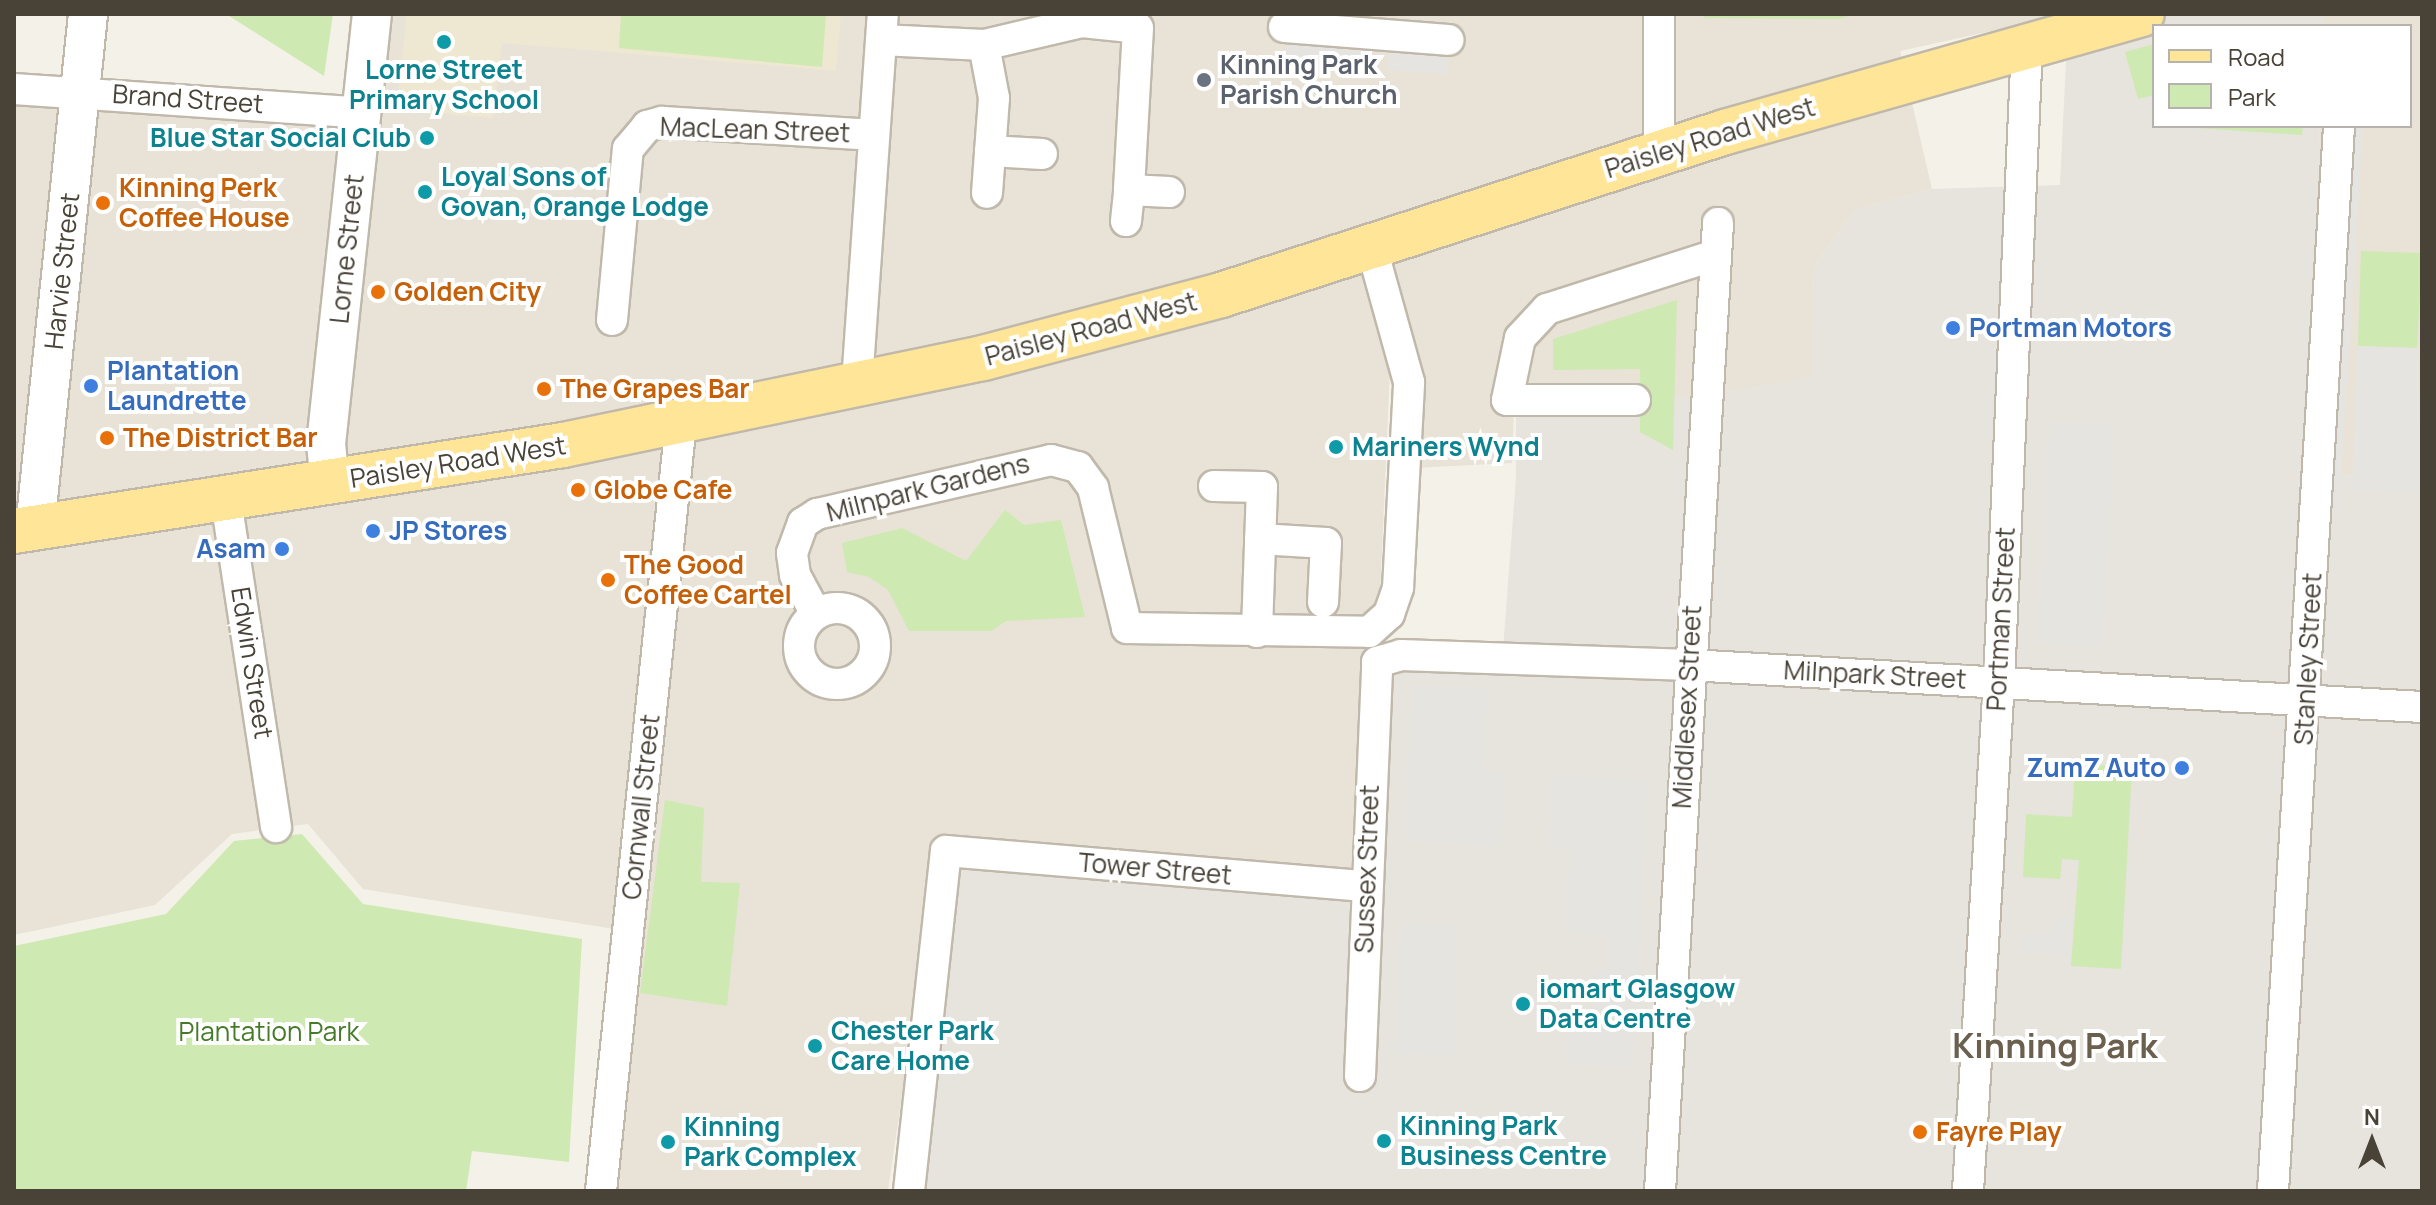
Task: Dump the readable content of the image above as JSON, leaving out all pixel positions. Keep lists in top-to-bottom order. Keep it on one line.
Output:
{"streets":{"main road":["Paisley Road West"],"street":["Brand Street","MacLean Street","Lorne Street","Harvie Street","Milnpark Gardens","Portman Street","Stanley Street","Edwin Street","Milnpark Street","Middlesex Street","Cornwall Street","Tower Street","Sussex Street"]},"crossings":[["Brand Street","Lorne Street"],["Brand Street","Harvie Street"],["Paisley Road West","Lorne Street"],["Paisley Road West","Harvie Street"],["Paisley Road West","Milnpark Gardens"],["Paisley Road West","Portman Street"],["Paisley Road West","Edwin Street"],["Paisley Road West","Cornwall Street"],["Portman Street","Milnpark Street"],["Stanley Street","Milnpark Street"],["Milnpark Street","Middlesex Street"],["Milnpark Street","Sussex Street"],["Tower Street","Sussex Street"]],"districts":["Kinning Park"],"parks":["Plantation Park"],"places":["Lorne Street Primary School","Kinning Park Parish Church","Blue Star Social Club","Loyal Sons of Govan, Orange Lodge","Kinning Perk Coffee House","Golden City","Portman Motors","Plantation Laundrette","The Grapes Bar","The District Bar","Mariners Wynd","Globe Cafe","JP Stores","Asam","The Good Coffee Cartel","ZumZ Auto","iomart Glasgow Data Centre","Chester Park Care Home","Fayre Play","Kinning Park Business Centre","Kinning Park Complex"],"legend":["Road","Park"],"north":"top"}
